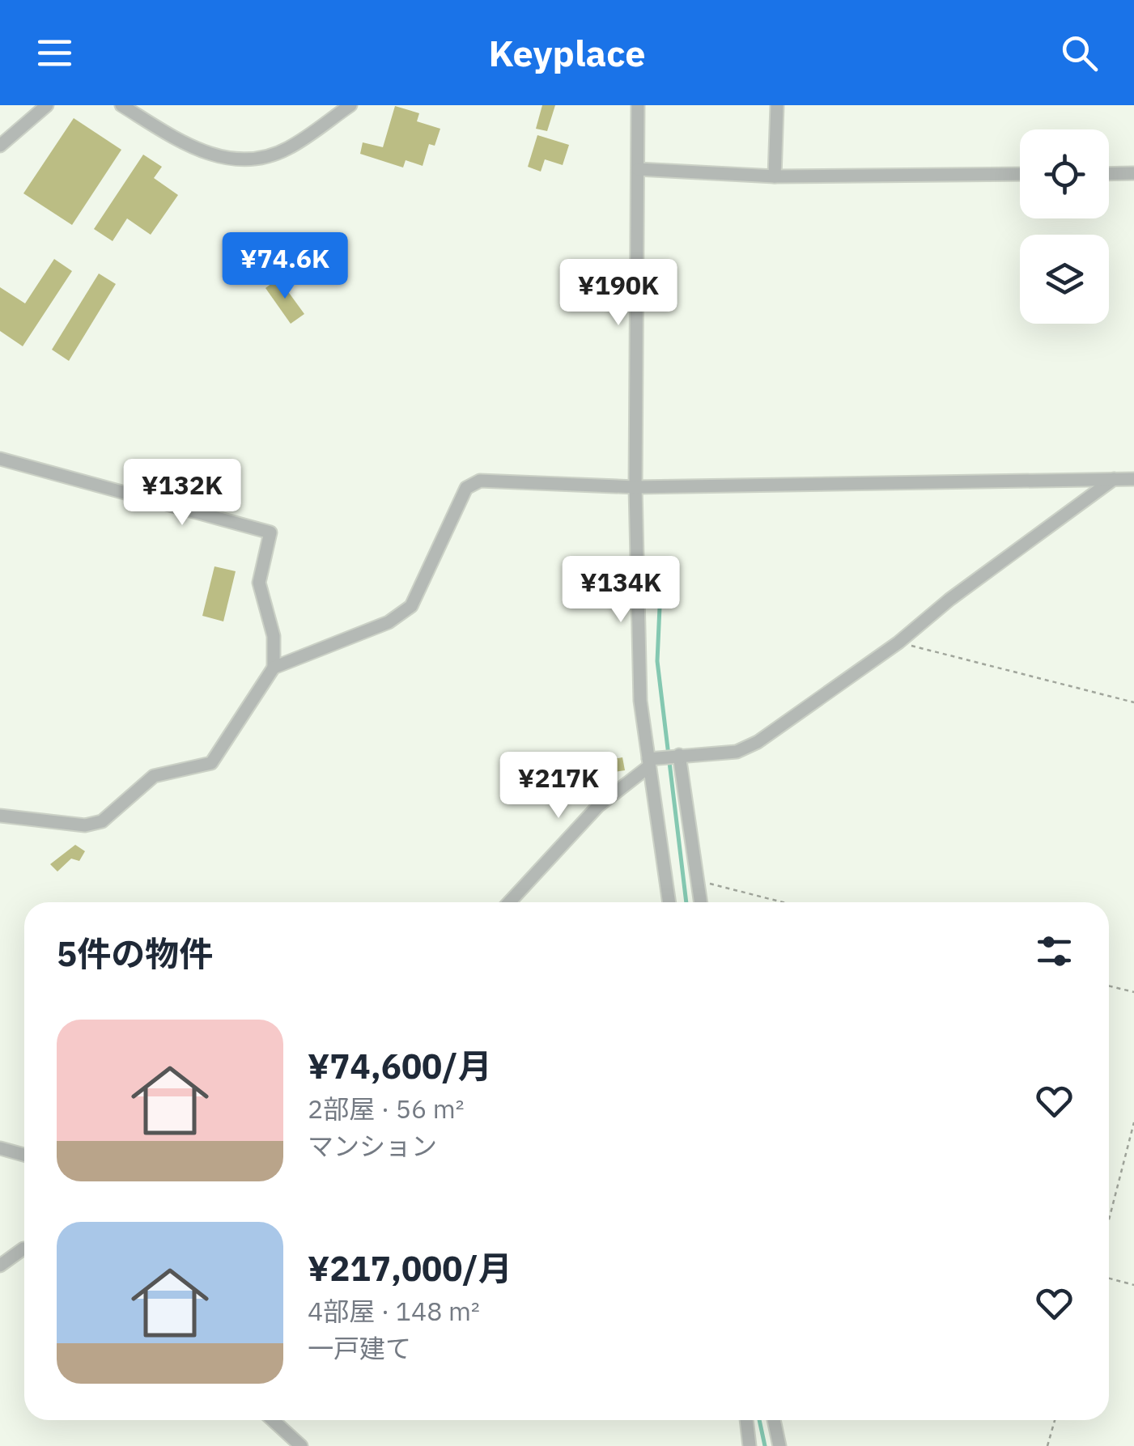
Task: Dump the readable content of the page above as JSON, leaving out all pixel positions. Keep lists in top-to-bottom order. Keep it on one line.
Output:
{"page":{"header":"Keyplace","price":["¥74.6K","¥190K","¥132K","¥134K","¥217K"],"heading":"5件の物件","list":[{"name":"¥74,600/月","note":"2部屋 · 56 m² · マンション"},{"name":"¥217,000/月","note":"4部屋 · 148 m² · 一戸建て"}]}}
